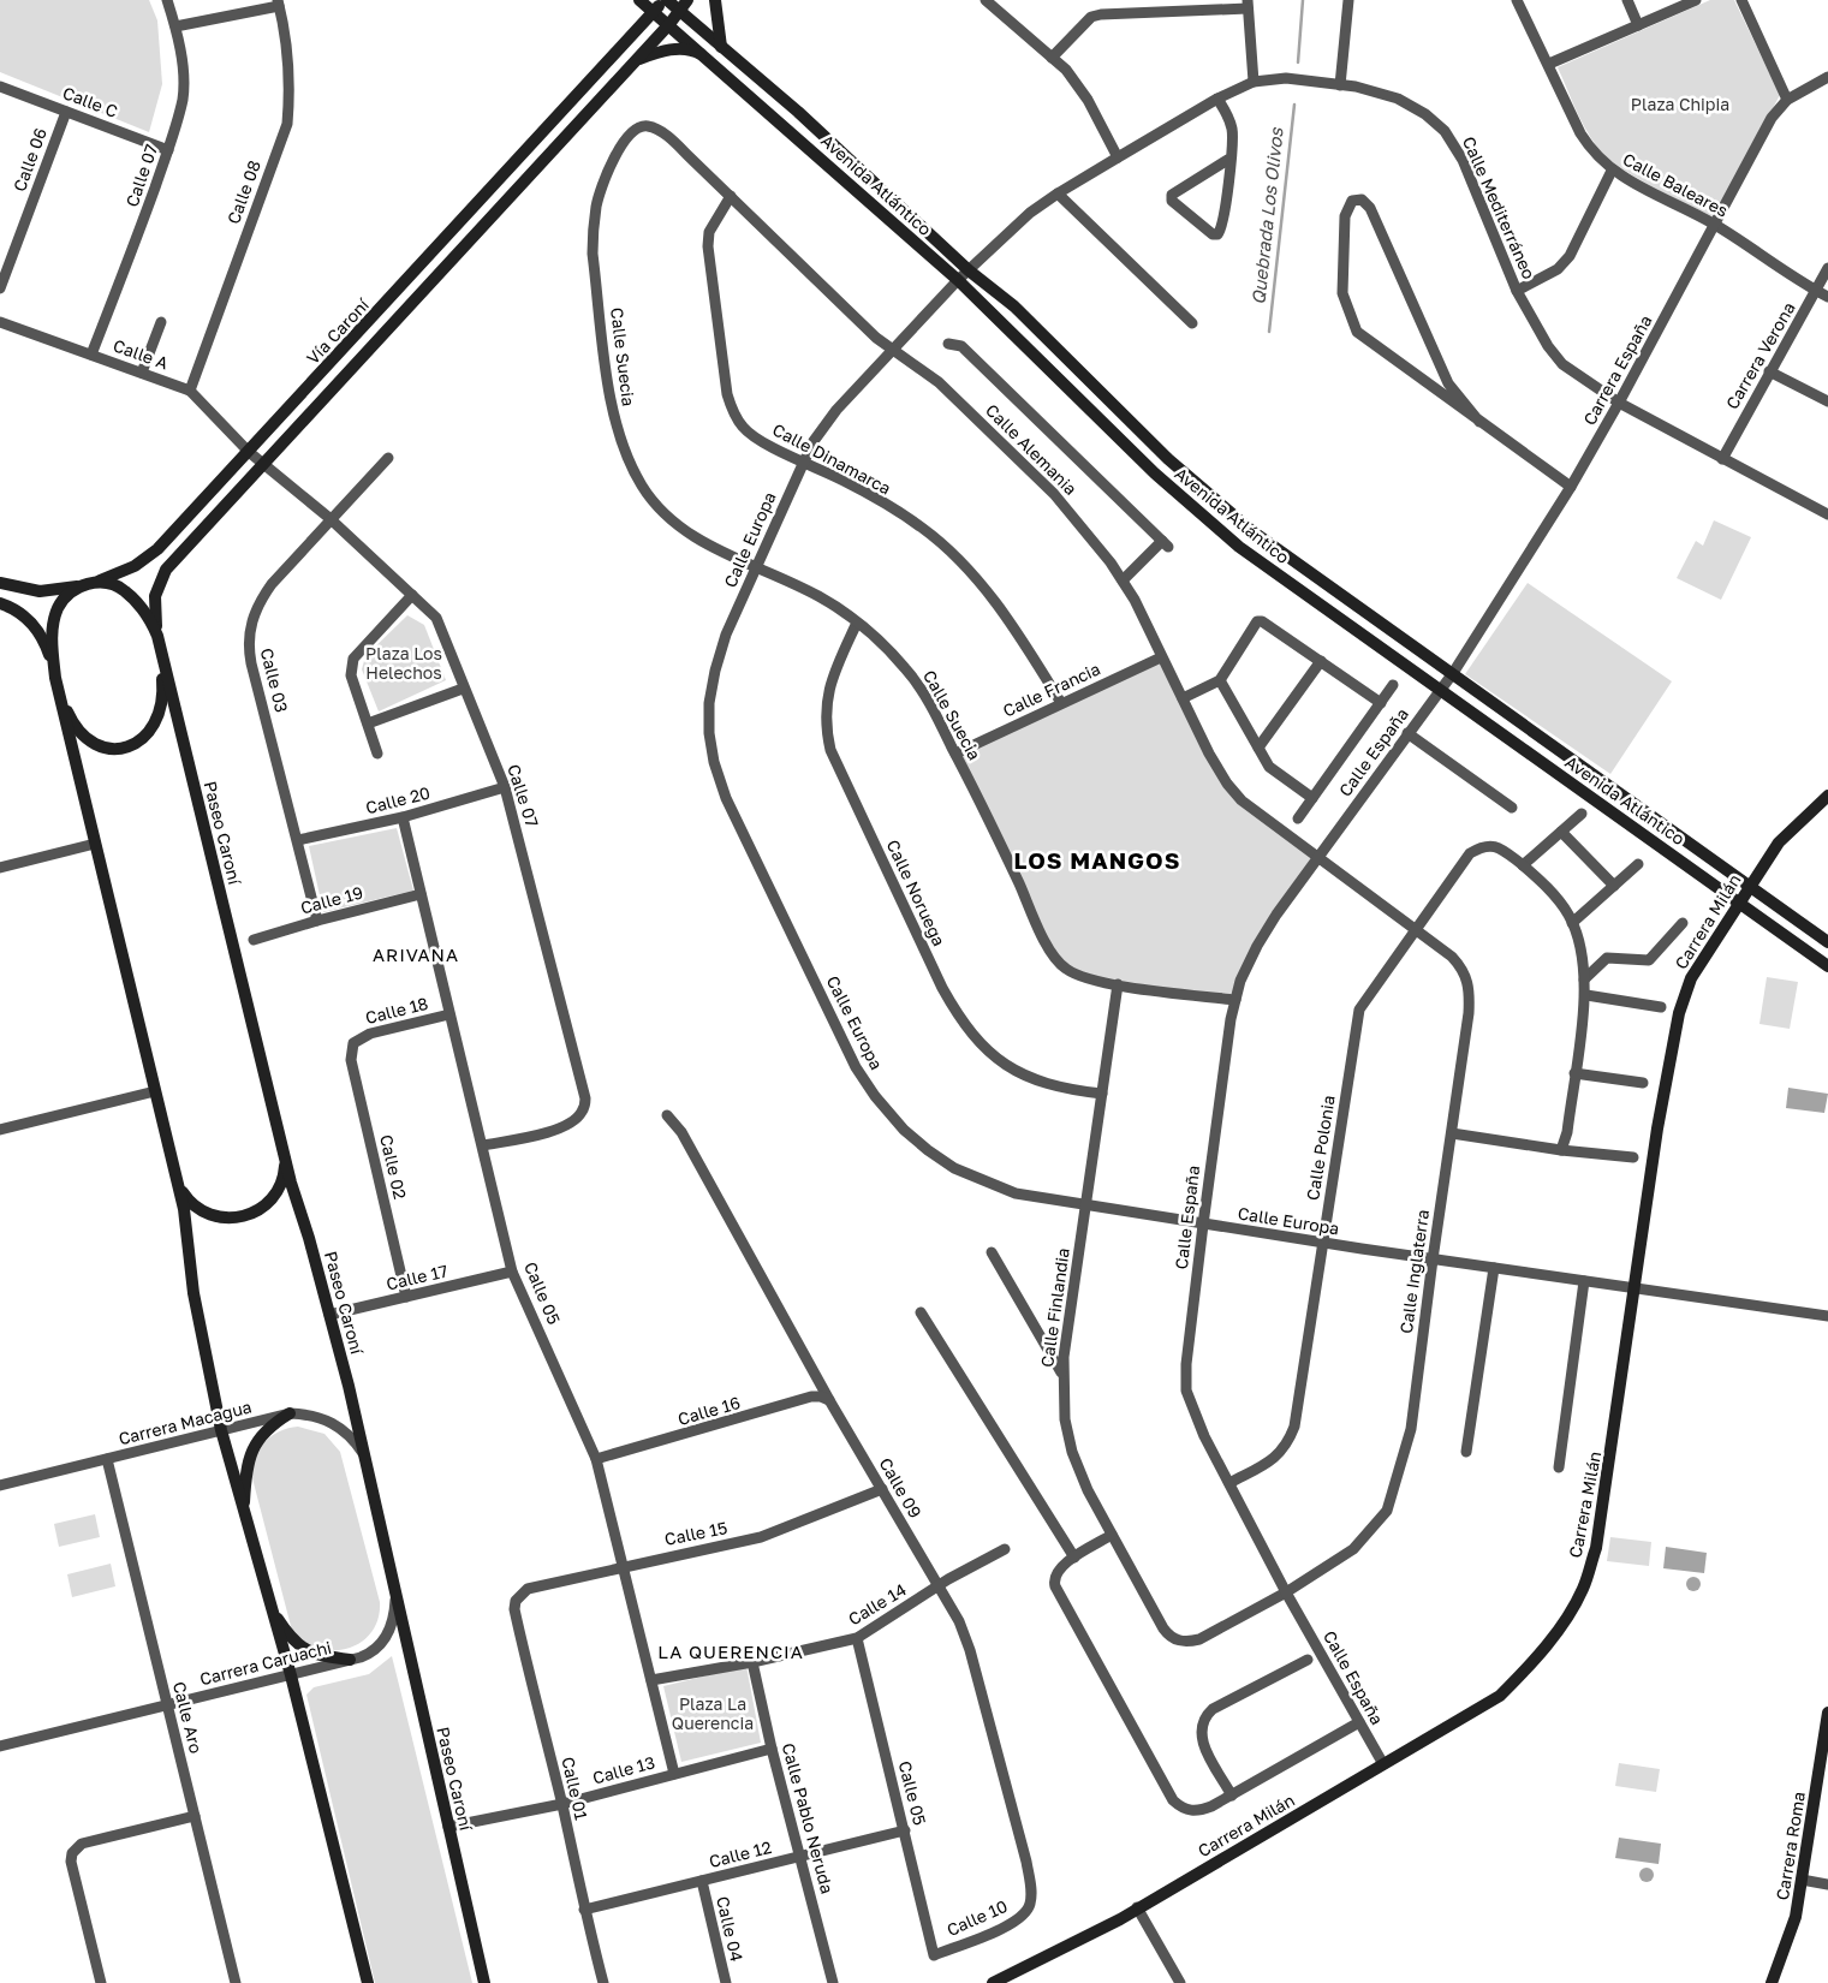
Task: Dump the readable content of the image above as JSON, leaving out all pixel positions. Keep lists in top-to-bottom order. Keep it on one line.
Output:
{"streets":{"main road":["Avenida Atlántico","Vía Caroní","Paseo Caroní","Carrera Milán","Carrera Roma"],"street":["Calle C","Calle 06","Calle 07","Calle Baleares","Calle 08","Calle Mediterráneo","Calle A","Carrera Verona","Calle Suecia","Carrera España","Calle Alemania","Calle Dinamarca","Calle Europa","Calle 03","Calle Francia","Calle España","Calle 20","Calle Noruega","Calle 19","Calle 18","Calle Polonia","Calle 02","Calle Inglaterra","Calle 17","Calle 05","Calle Finlandia","Calle 16","Carrera Macagua","Calle 09","Calle 15","Calle 14","Carrera Caruachi","Calle Aro","Calle 13","Calle 01","Calle Pablo Neruda","Calle 12","Calle 10","Calle 04"]},"crossings":[["Calle C","Calle 06"],["Calle C","Calle 07"],["Calle 07","Vía Caroní"],["Calle 07","Calle A"],["Calle 07","Calle 03"],["Calle 07","Calle 20"],["Calle 07","Calle 05"],["Avenida Atlántico","Calle Mediterráneo"],["Avenida Atlántico","Vía Caroní"],["Avenida Atlántico","Carrera España"],["Avenida Atlántico","Calle Europa"],["Avenida Atlántico","Calle España"],["Avenida Atlántico","Carrera Milán"],["Calle Baleares","Carrera Verona"],["Calle Baleares","Carrera España"],["Calle 08","Calle A"],["Calle Mediterráneo","Carrera Verona"],["Calle Mediterráneo","Carrera España"],["Calle Mediterráneo","Calle Europa"],["Vía Caroní","Calle A"],["Vía Caroní","Paseo Caroní"],["Calle Suecia","Calle Alemania"],["Calle Suecia","Calle Europa"],["Calle Suecia","Calle Francia"],["Calle Suecia","Calle España"],["Calle Suecia","Calle Noruega"],["Calle Suecia","Calle Finlandia"],["Carrera España","Calle España"],["Calle Alemania","Calle Dinamarca"],["Calle Alemania","Calle Europa"],["Calle Alemania","Calle Francia"],["Calle Alemania","Calle España"],["Calle Alemania","Calle Inglaterra"],["Calle Dinamarca","Calle Europa"],["Calle Dinamarca","Calle Francia"],["Calle Europa","Calle España"],["Calle Europa","Carrera Milán"],["Calle Europa","Calle Polonia"],["Calle Europa","Calle Inglaterra"],["Calle Europa","Calle Finlandia"],["Calle 03","Calle 20"],["Calle 03","Calle 19"],["Calle España","Carrera Milán"],["Calle España","Calle Polonia"],["Calle España","Calle Inglaterra"],["Calle 20","Calle 05"],["Paseo Caroní","Calle 17"],["Paseo Caroní","Carrera Macagua"],["Paseo Caroní","Carrera Caruachi"],["Paseo Caroní","Calle 13"],["Calle Noruega","Calle Finlandia"],["Calle 19","Calle 05"],["Calle 18","Calle 02"],["Calle 18","Calle 05"],["Calle Polonia","Calle Inglaterra"],["Calle 02","Calle 17"],["Calle Inglaterra","Calle Finlandia"],["Calle 17","Calle 05"],["Calle 05","Calle 16"],["Calle 05","Calle 15"],["Calle 05","Calle 14"],["Calle 05","Calle 13"],["Calle 05","Calle 12"],["Calle 05","Calle 10"],["Calle 16","Calle 09"],["Carrera Macagua","Calle Aro"],["Calle 09","Calle 15"],["Calle 09","Calle 14"],["Calle 09","Calle 10"],["Calle 15","Calle 01"],["Calle 14","Calle Pablo Neruda"],["Carrera Caruachi","Calle Aro"],["Calle 13","Calle 01"],["Calle 13","Calle Pablo Neruda"],["Calle 01","Calle 12"],["Calle Pablo Neruda","Calle 12"],["Calle 12","Calle 04"]],"districts":["LOS MANGOS","ARIVANA","LA QUERENCIA"],"water":["Quebrada Los Olivos"],"parks":["Plaza Chipia","Plaza Los Helechos","Plaza La Querencia"]}
